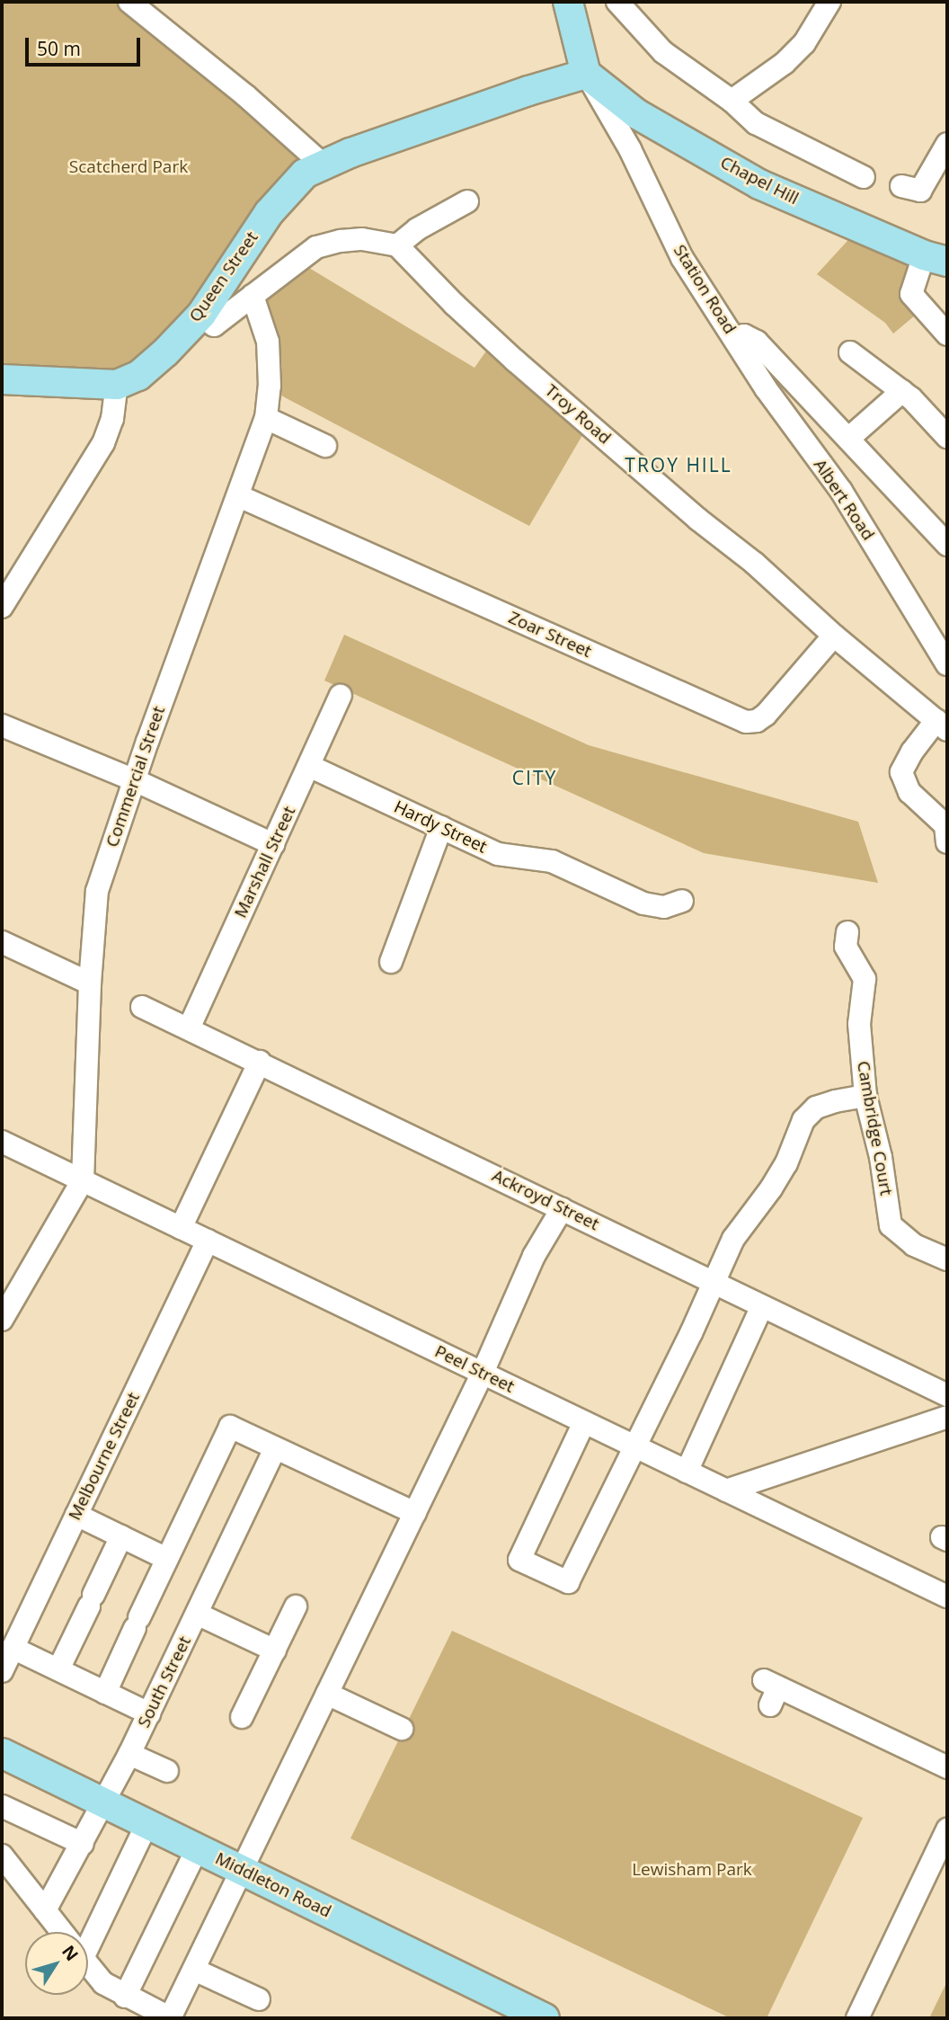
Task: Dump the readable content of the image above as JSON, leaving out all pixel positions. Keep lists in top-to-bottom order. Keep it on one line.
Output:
{"streets":{"main road":["Chapel Hill","Queen Street","Middleton Road"],"street":["Station Road","Troy Road","Albert Road","Zoar Street","Commercial Street","Hardy Street","Marshall Street","Cambridge Court","Ackroyd Street","Peel Street","Melbourne Street","South Street"]},"crossings":[["Chapel Hill","Queen Street"],["Chapel Hill","Station Road"],["Queen Street","Station Road"],["Station Road","Albert Road"],["Troy Road","Zoar Street"],["Zoar Street","Commercial Street"],["Commercial Street","Peel Street"],["Hardy Street","Marshall Street"],["Marshall Street","Ackroyd Street"],["Peel Street","Melbourne Street"],["South Street","Middleton Road"]],"districts":["TROY HILL","CITY"],"parks":["Scatcherd Park","Lewisham Park"],"scale_bar":"50 m","north":"top right"}
